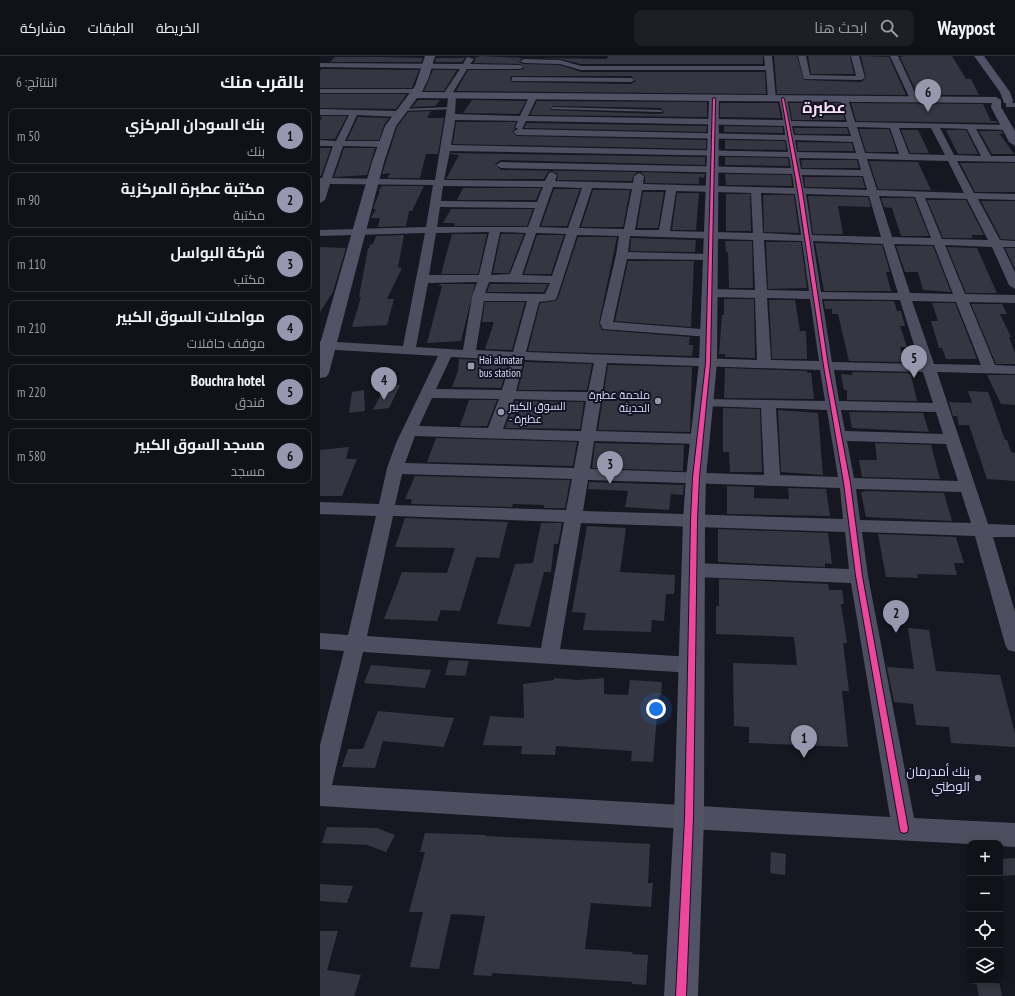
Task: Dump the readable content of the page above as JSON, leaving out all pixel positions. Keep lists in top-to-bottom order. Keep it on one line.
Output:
{"districts":["عطبرة"],"places":{"transit":["Hai almatar bus station"],"other":["ملحمة عطبرة الحديثة","السوق الكبير - عطبرة","بنك أمدرمان الوطني"]},"page":{"header":"Waypost","search":"ابحث هنا","nav":["الخريطة","الطبقات","مشاركة"],"heading":["بالقرب منك","النتائج: 6"],"pins":["6","5","4","3","2","1"],"list":[{"mark":"1","name":"بنك السودان المركزي","note":"بنك","value":"50 m"},{"mark":"2","name":"مكتبة عطبرة المركزية","note":"مكتبة","value":"90 m"},{"mark":"3","name":"شركة البواسل","note":"مكتب","value":"110 m"},{"mark":"4","name":"مواصلات السوق الكبير","note":"موقف حافلات","value":"210 m"},{"mark":"5","name":"Bouchra hotel","note":"فندق","value":"220 m"},{"mark":"6","name":"مسجد السوق الكبير","note":"مسجد","value":"580 m"}],"map_buttons":["+","−"]}}
